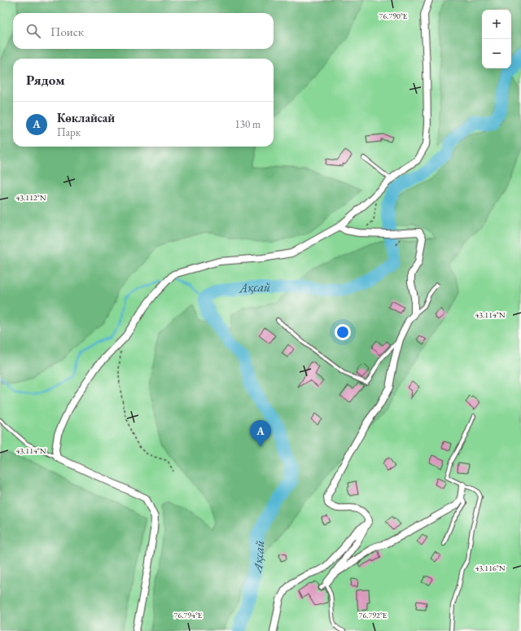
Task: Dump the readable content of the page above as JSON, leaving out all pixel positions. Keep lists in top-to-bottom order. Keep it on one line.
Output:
{"water":["Ақсай"],"page":{"map_buttons":["+","−"],"search":"Поиск","heading":"Рядом","list":[{"mark":"A","name":"Көклайсай","note":"Парк","value":"130 m"}],"pins":"A"},"coordinates":["76.790°E","43.112°N","43.114°N","43.116°N","76.794°E","76.792°E"]}
